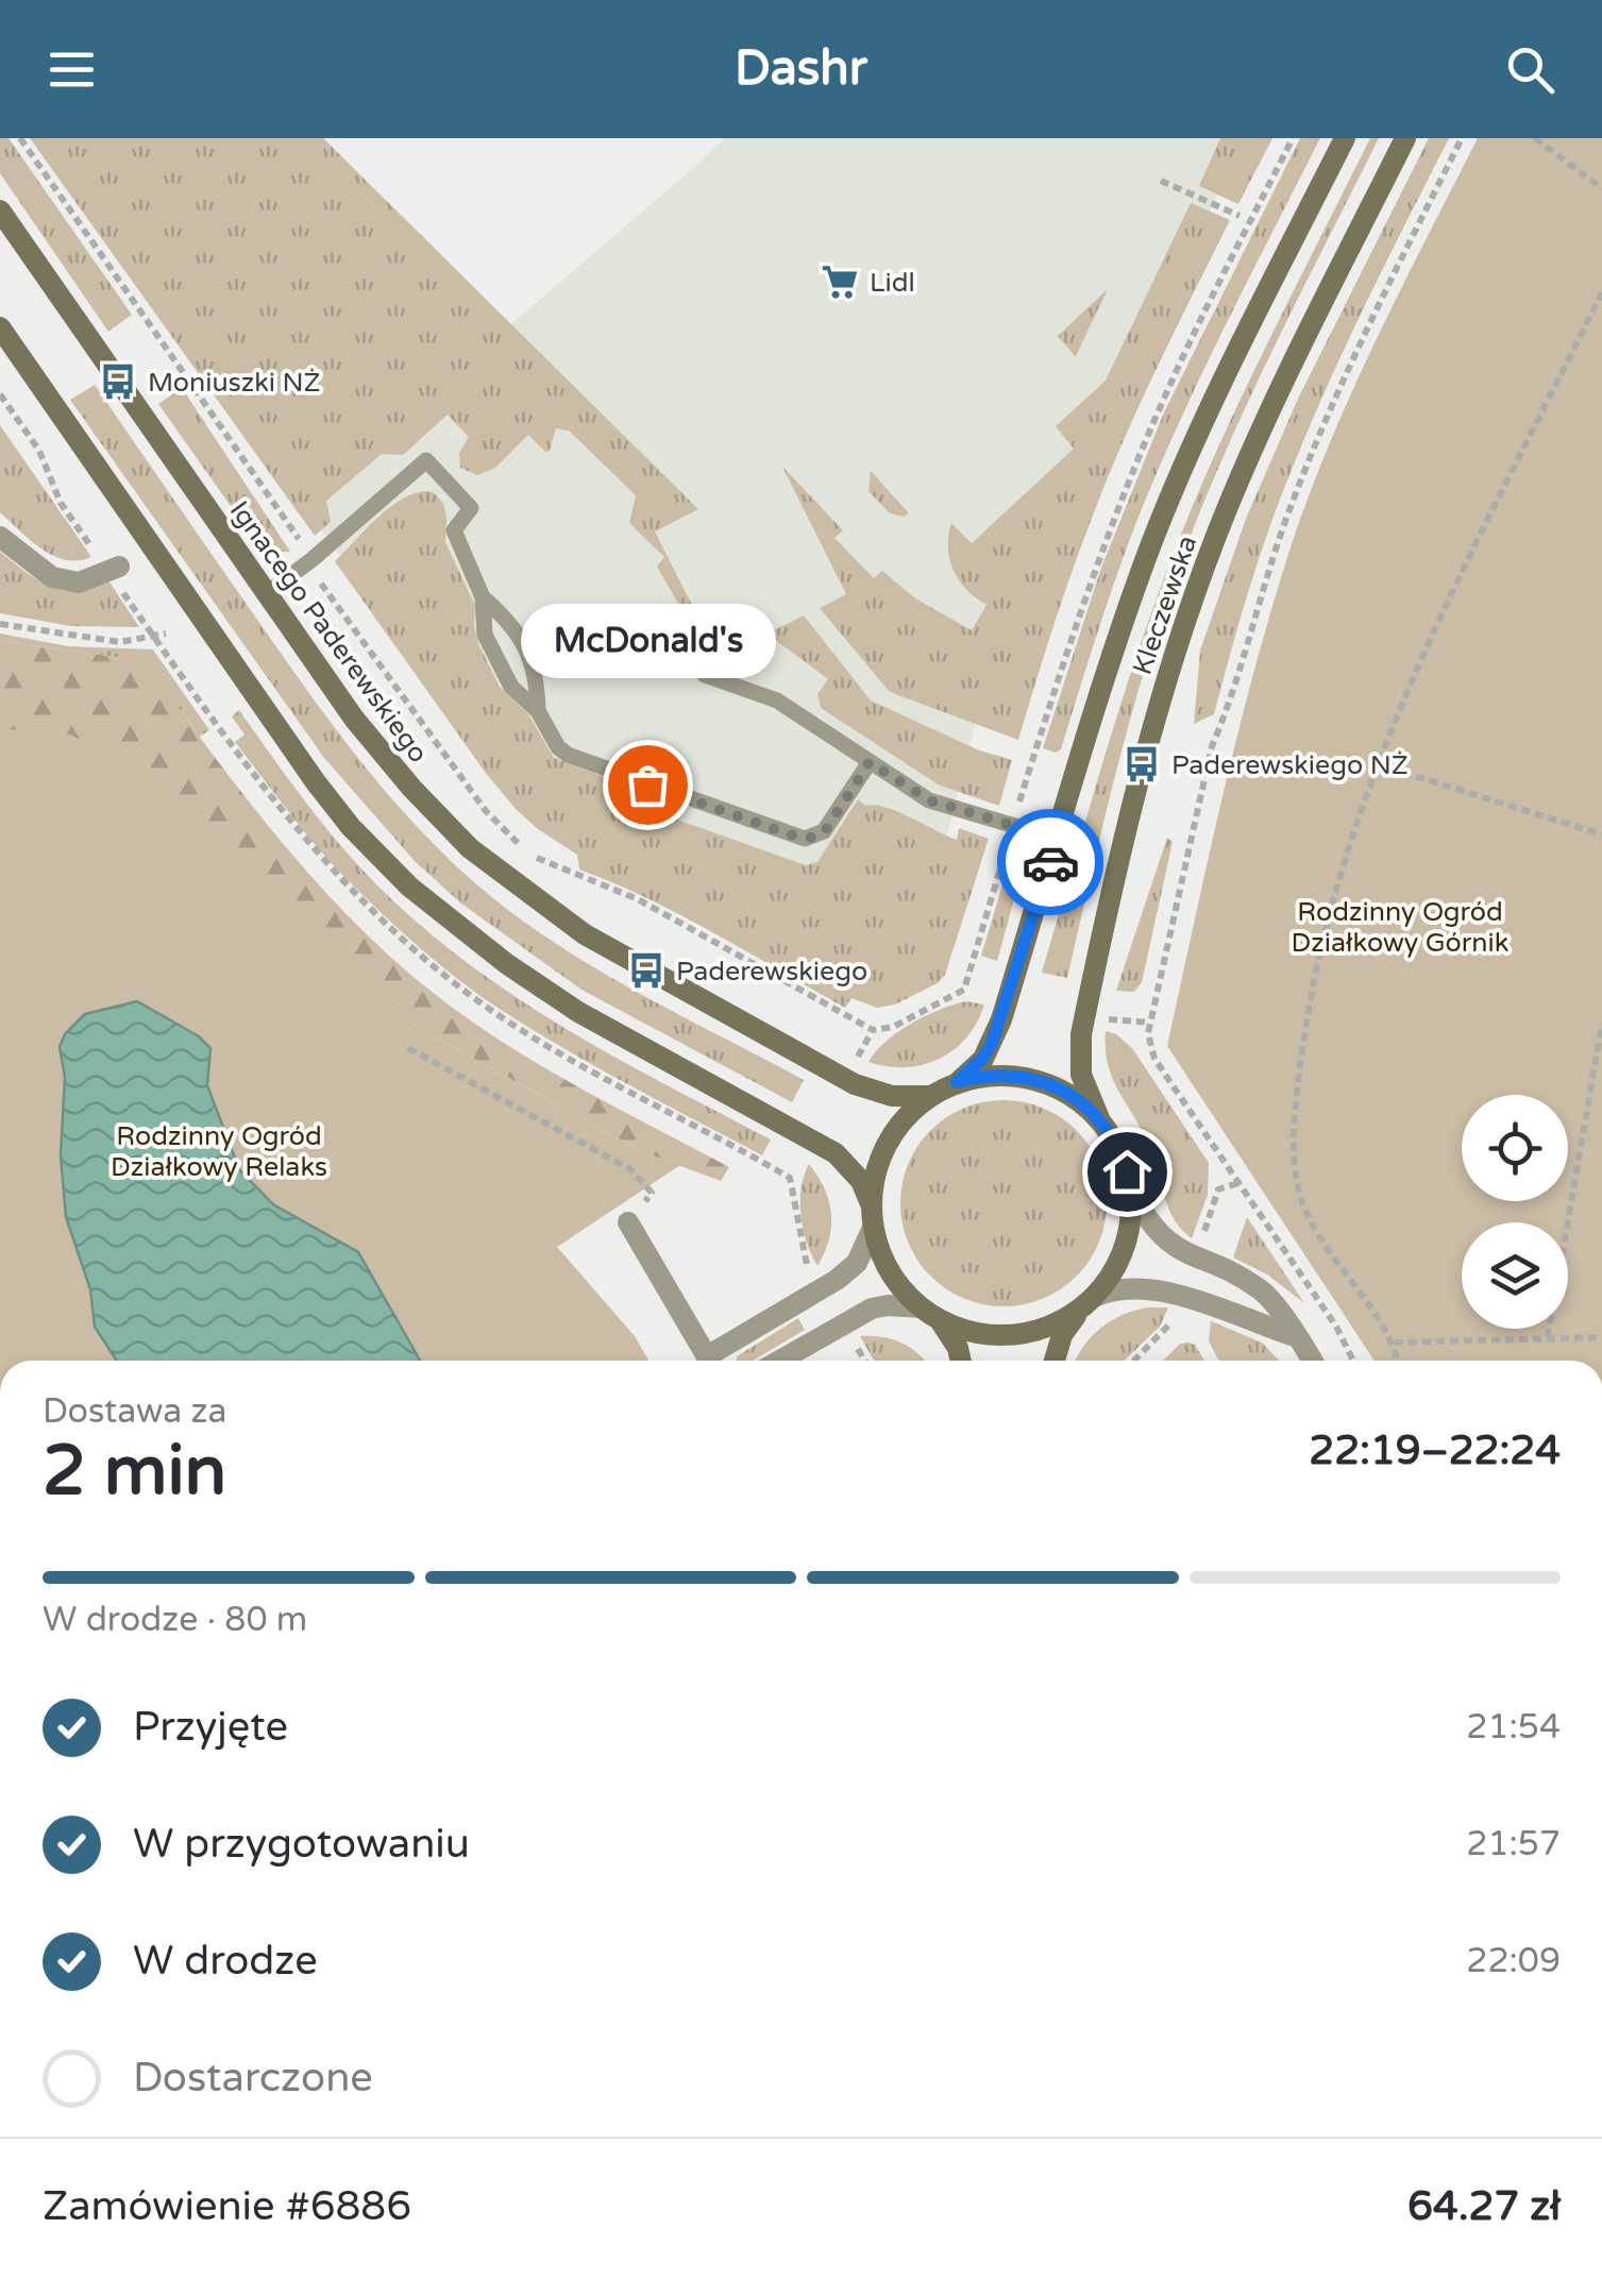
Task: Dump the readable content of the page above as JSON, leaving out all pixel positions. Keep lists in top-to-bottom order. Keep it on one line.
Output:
{"streets":{"main road":["Kleczewska","Ignacego Paderewskiego"]},"crossings":[["Kleczewska","Ignacego Paderewskiego"]],"parks":["Rodzinny Ogród Działkowy Górnik","Rodzinny Ogród Działkowy Relaks"],"places":{"supermarket":["Lidl"],"bus stop":["Moniuszki NŻ","Paderewskiego NŻ","Paderewskiego"],"other":["McDonald's"]},"page":{"header":"Dashr","bubble":"McDonald's","heading":["2 min","Dostawa za","22:19–22:24"],"panel":["Zamówienie #6886","64.27 zł"],"bar":"W drodze · 80 m","list":[["Przyjęte","21:54"],["W przygotowaniu","21:57"],["W drodze","22:09"],"Dostarczone"]}}
